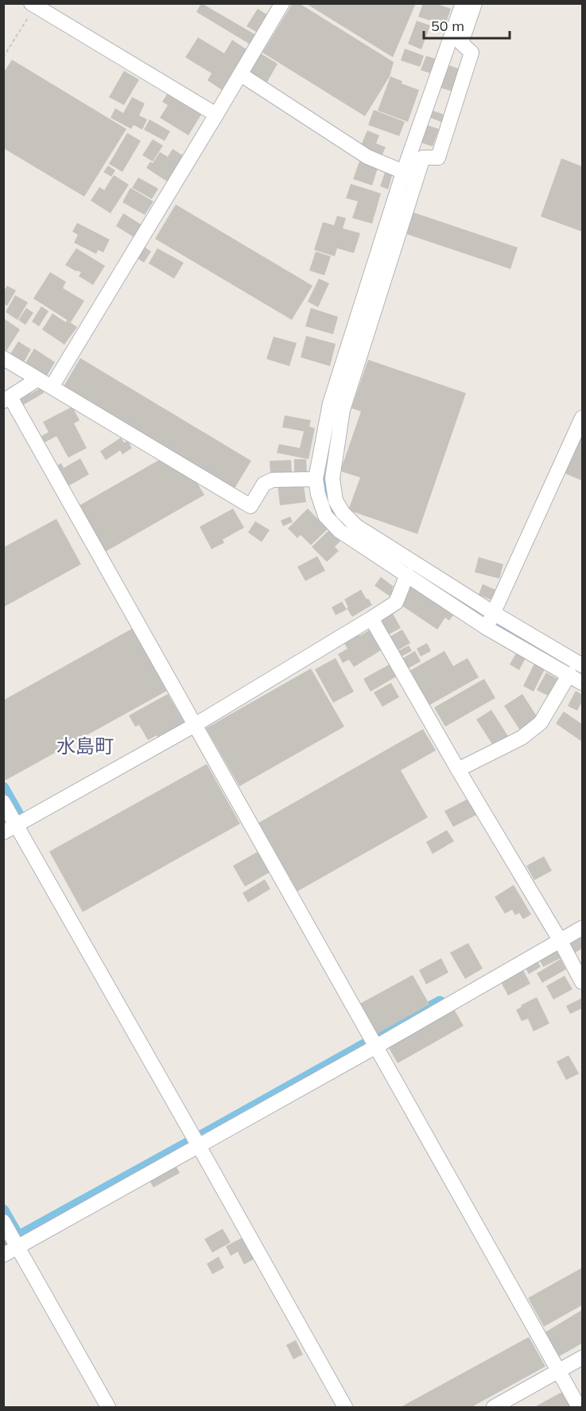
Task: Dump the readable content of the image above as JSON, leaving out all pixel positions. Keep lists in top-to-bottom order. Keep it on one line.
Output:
{"districts":["水島町"],"scale_bar":"50 m"}
